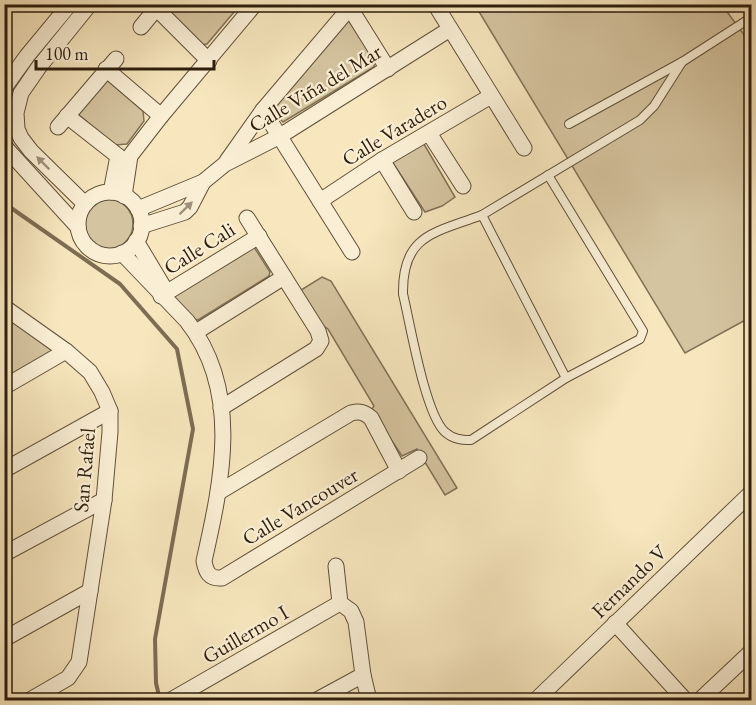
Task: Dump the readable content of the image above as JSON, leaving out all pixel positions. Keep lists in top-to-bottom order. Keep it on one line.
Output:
{"streets":{"street":["Calle Viña del Mar","Calle Varadero","Calle Cali","San Rafael","Calle Vancouver","Fernando V","Guillermo I"]},"scale_bar":"100 m"}
